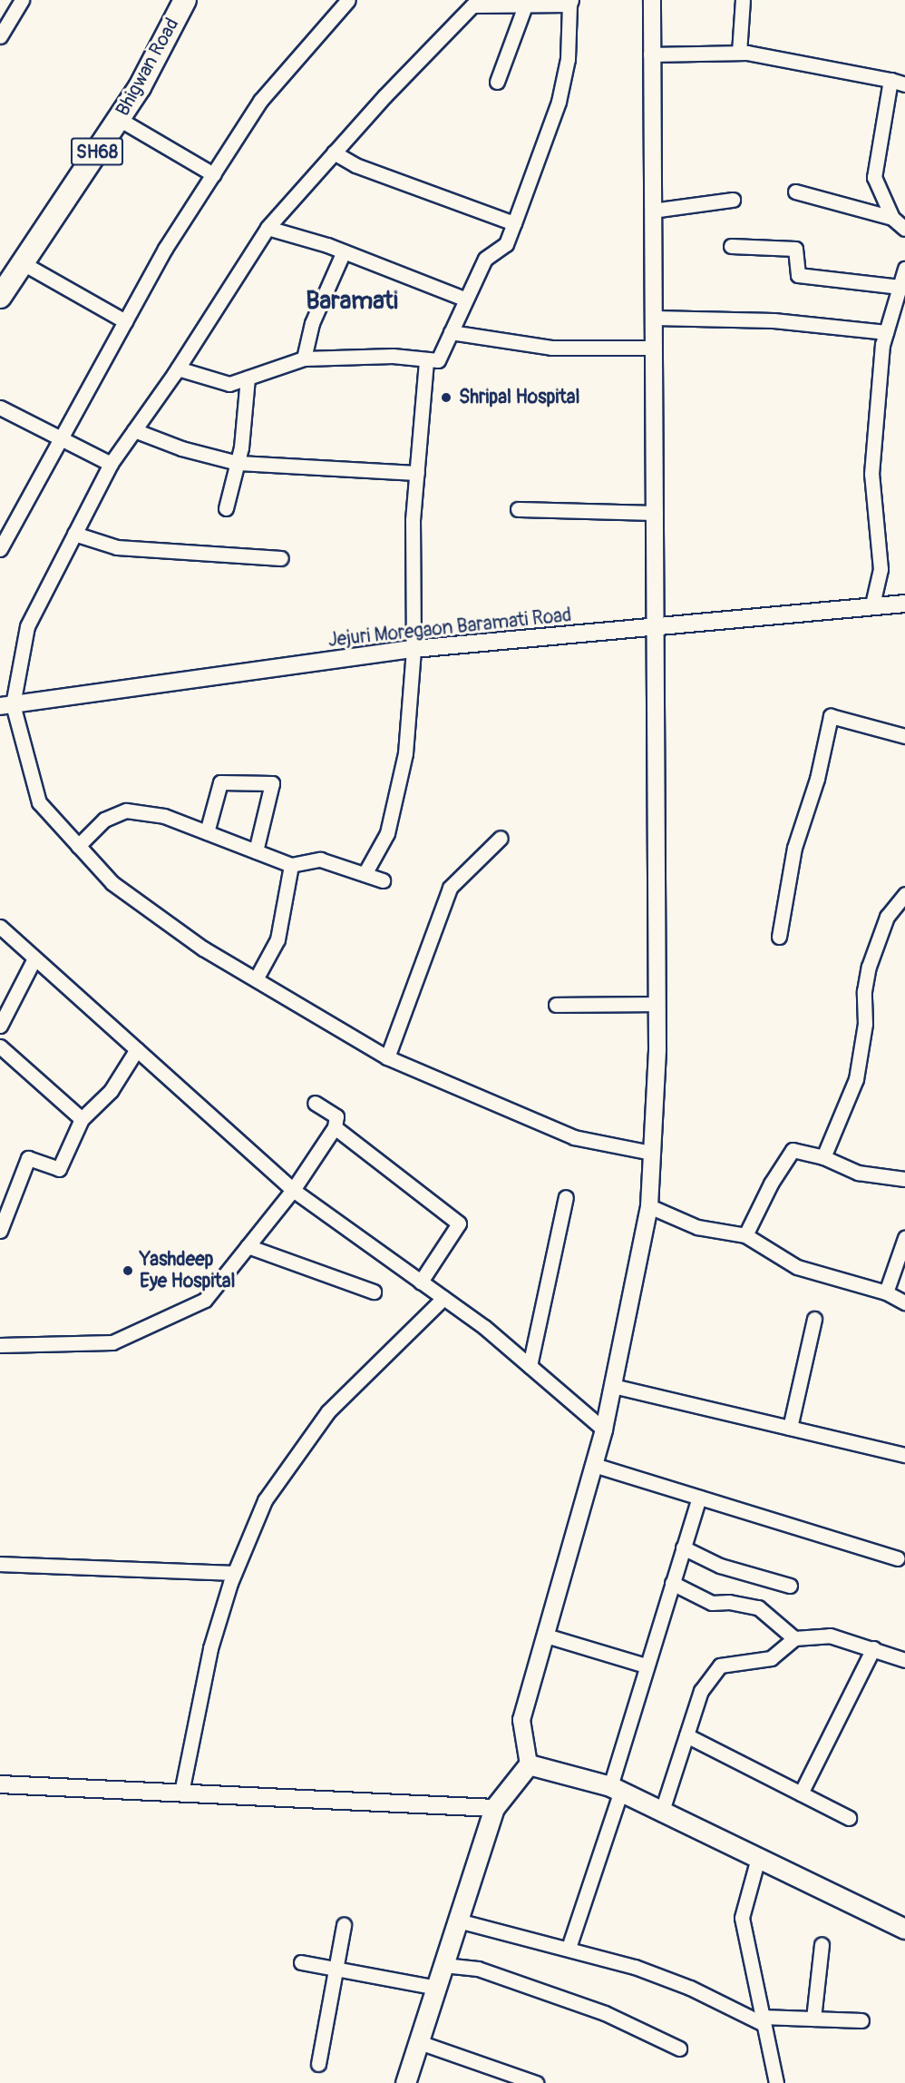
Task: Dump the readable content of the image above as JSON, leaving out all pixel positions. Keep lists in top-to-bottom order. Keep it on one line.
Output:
{"streets":{"main road":["Bhigwan Road","SH68"],"street":["Jejuri Moregaon Baramati Road"]},"districts":["Baramati"],"places":["Shripal Hospital","Yashdeep Eye Hospital"]}
